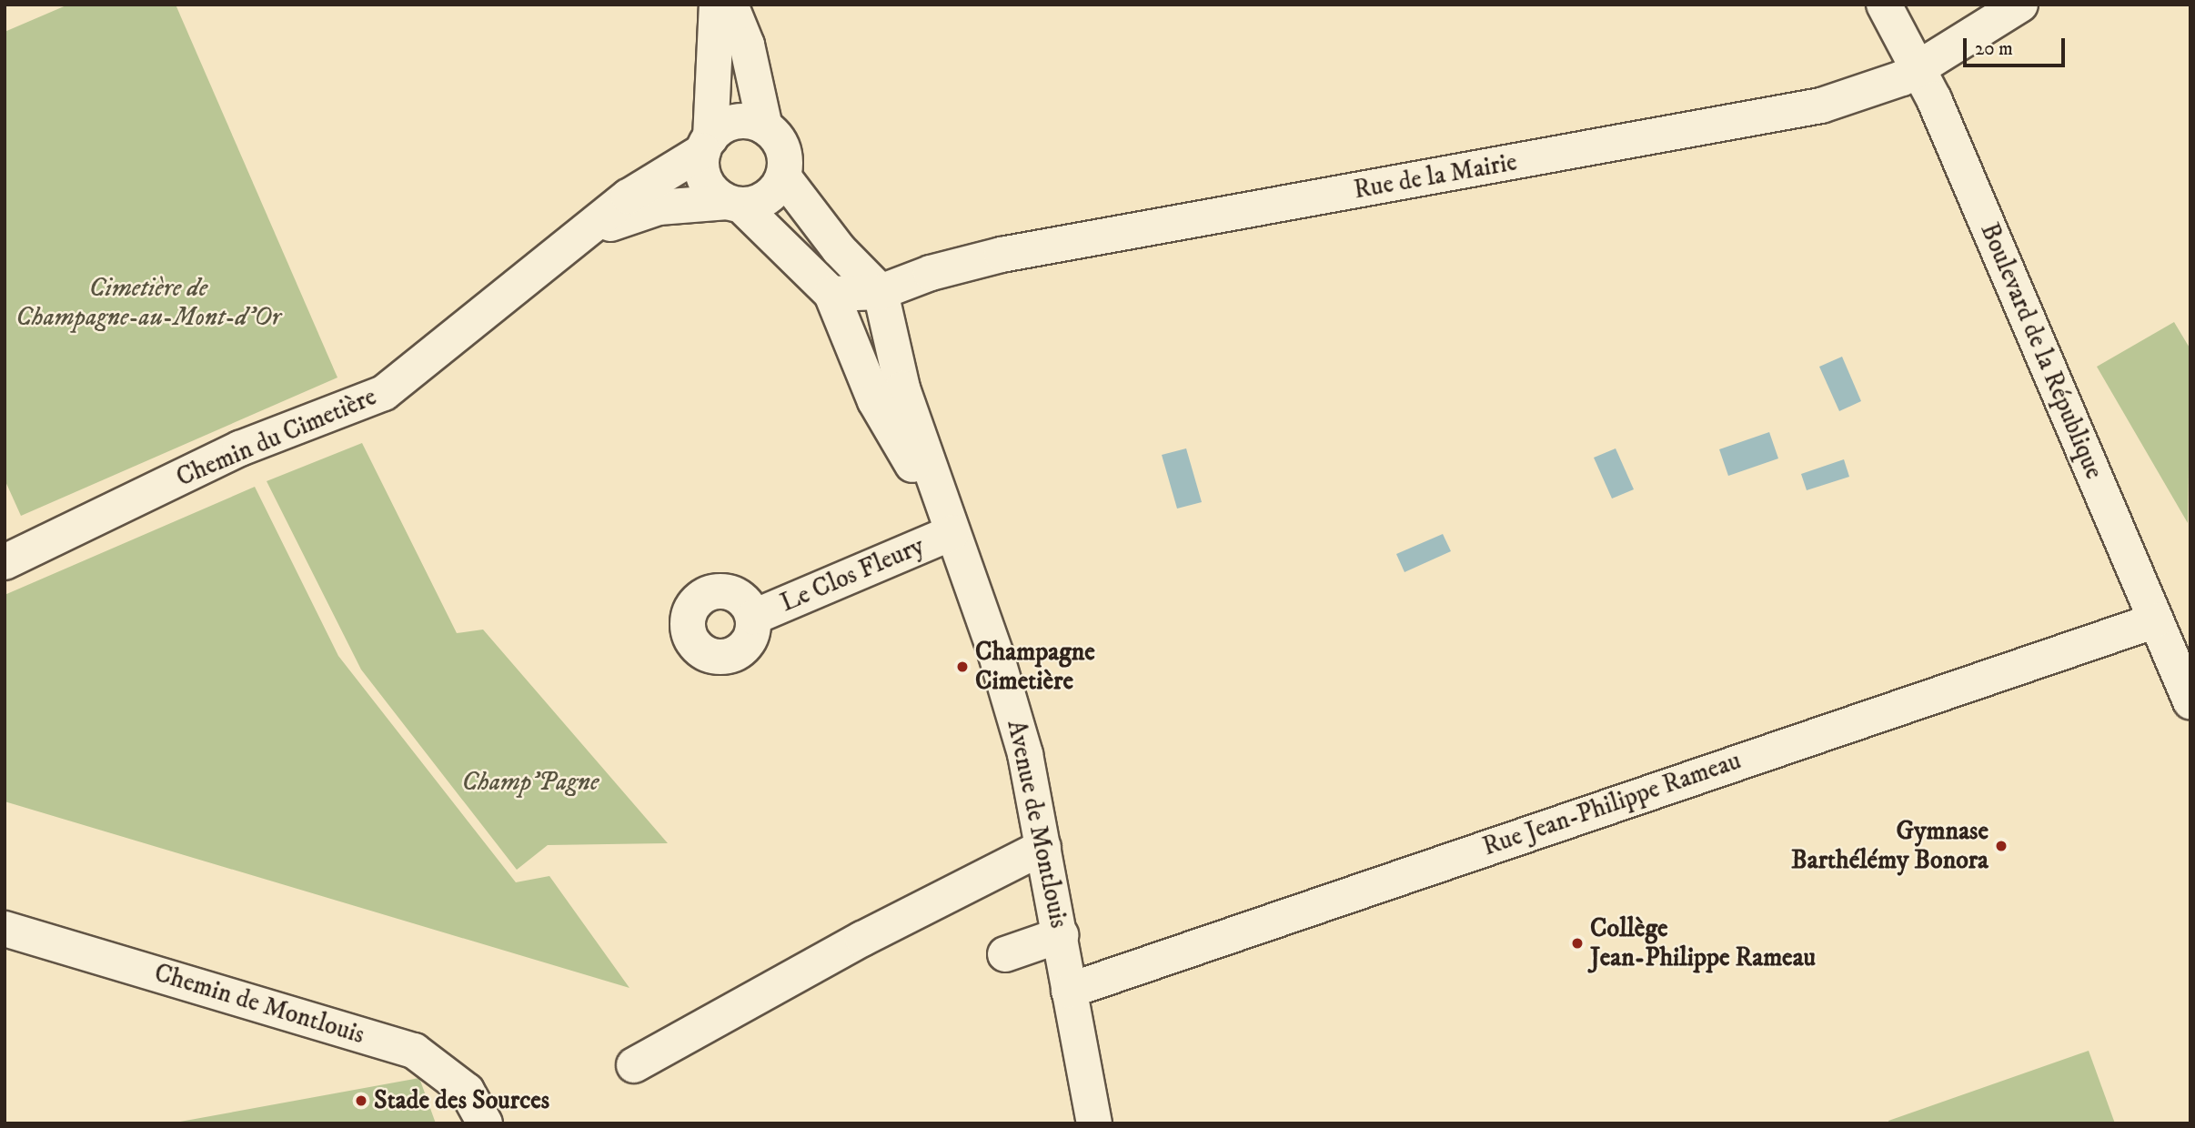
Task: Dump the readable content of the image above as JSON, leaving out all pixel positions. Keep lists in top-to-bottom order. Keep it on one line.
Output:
{"streets":{"street":["Rue de la Mairie","Boulevard de la République","Chemin du Cimetière","Le Clos Fleury","Rue Jean-Philippe Rameau","Avenue de Montlouis","Chemin de Montlouis"]},"crossings":[["Rue de la Mairie","Boulevard de la République"],["Rue de la Mairie","Avenue de Montlouis"],["Boulevard de la République","Rue Jean-Philippe Rameau"],["Chemin du Cimetière","Avenue de Montlouis"],["Le Clos Fleury","Avenue de Montlouis"],["Rue Jean-Philippe Rameau","Avenue de Montlouis"]],"parks":["Cimetière de Champagne-au-Mont-d'Or","Champ'Pagne"],"places":["Champagne Cimetière","Gymnase Barthélémy Bonora","Collège Jean-Philippe Rameau","Stade des Sources"],"scale_bar":"20 m"}
